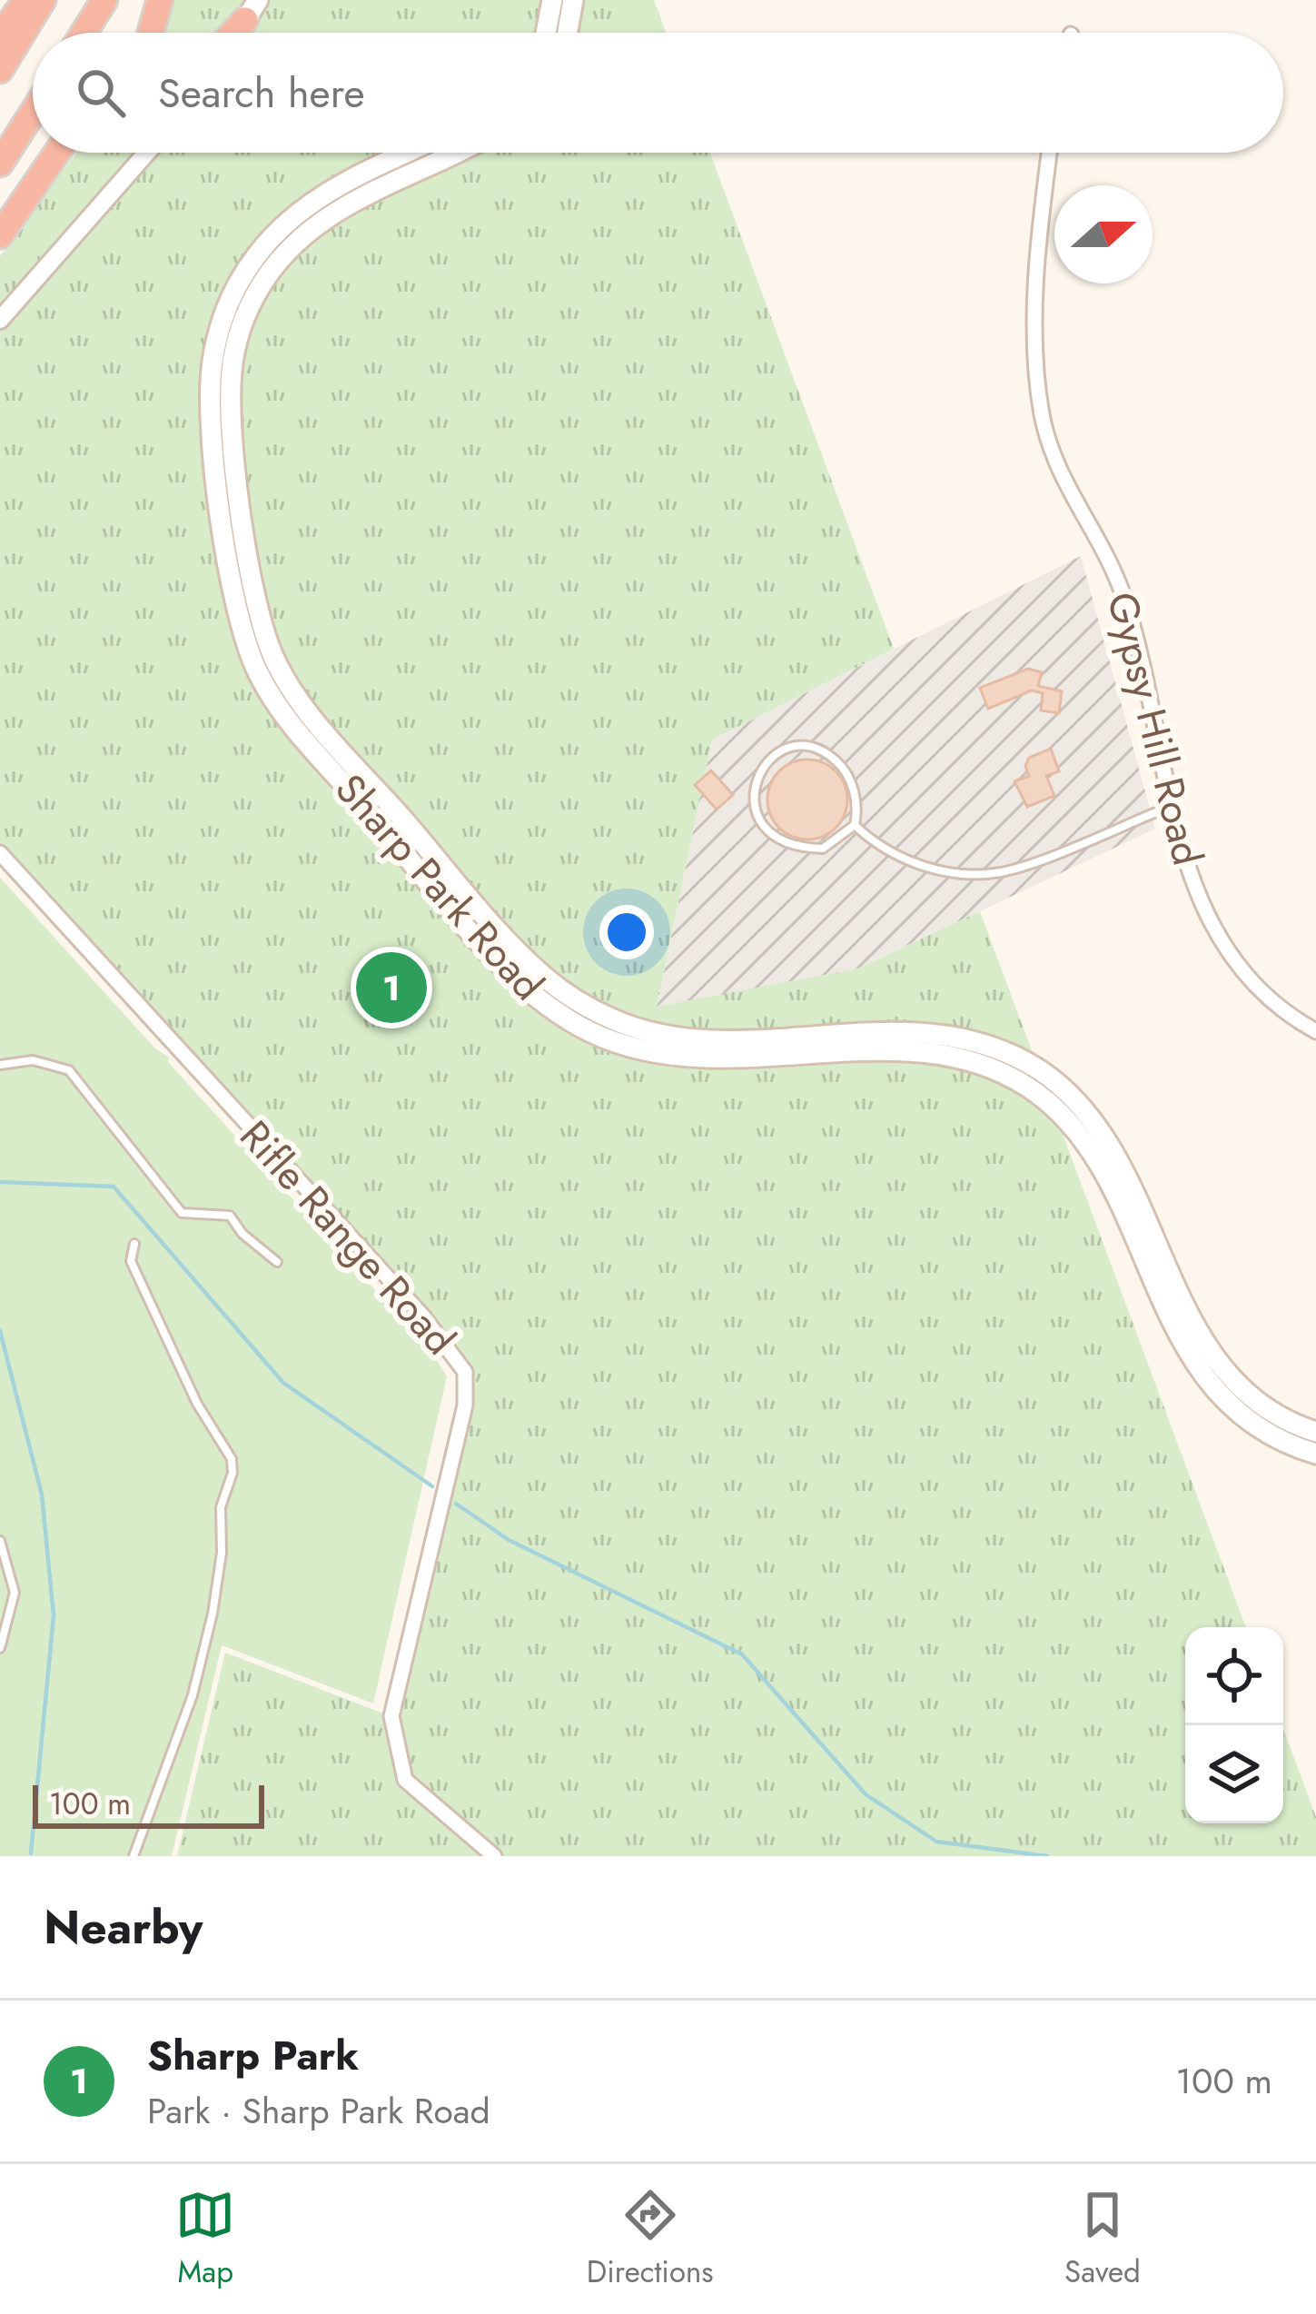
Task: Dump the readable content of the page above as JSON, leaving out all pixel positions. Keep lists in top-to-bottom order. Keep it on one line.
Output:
{"streets":{"main road":["Sharp Park Road"],"street":["Gypsy Hill Road","Rifle Range Road"]},"scale_bar":"100 m","north":"right","page":{"search":"Search here","pins":"1","scale":"100 m","heading":"Nearby","list":[{"mark":"1","name":"Sharp Park","note":"Park · Sharp Park Road","value":"100 m"}],"nav":["Map","Directions","Saved"]}}
